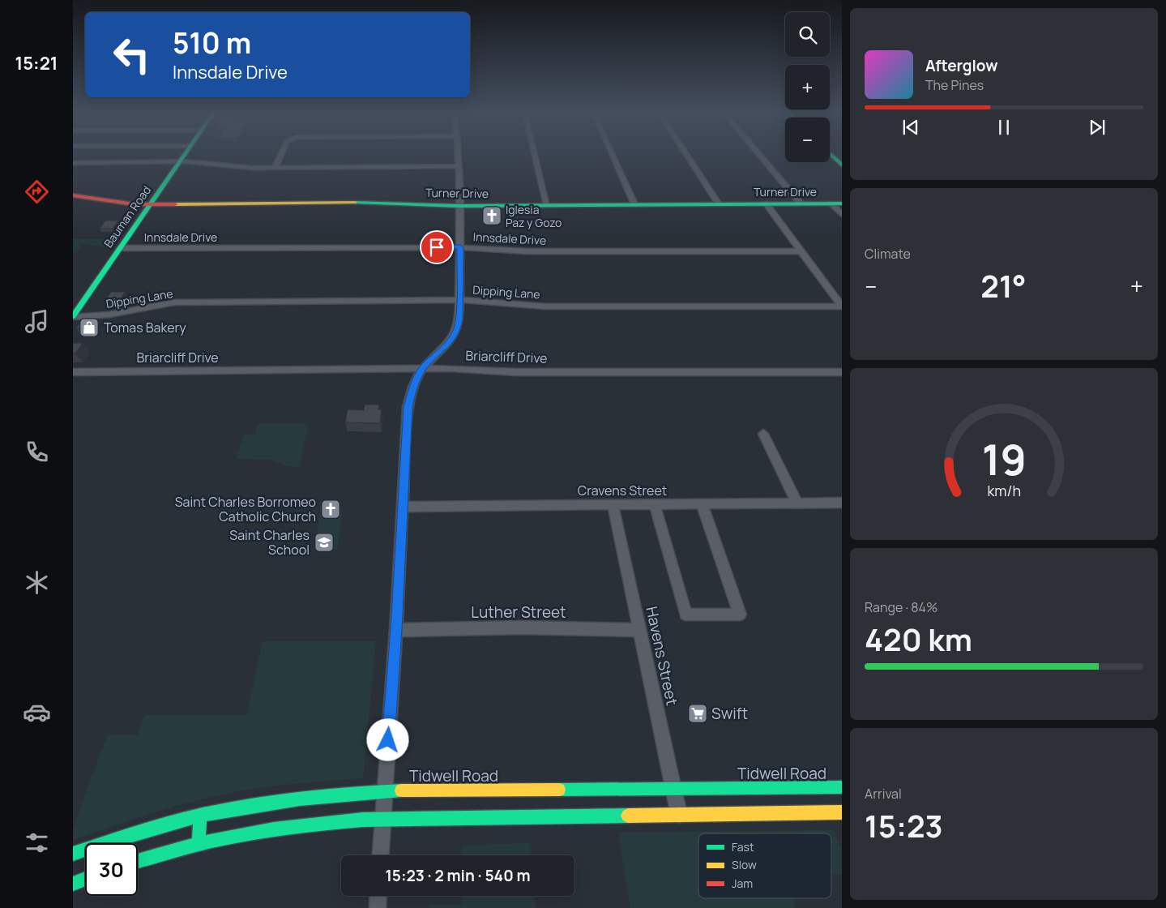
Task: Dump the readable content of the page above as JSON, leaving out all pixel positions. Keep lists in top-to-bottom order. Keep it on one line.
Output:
{"streets":{"street":["Turner Drive","Bauman Road","Innsdale Drive","Dipping Lane","Briarcliff Drive","Cravens Street","Luther Street","Havens Street","Tidwell Road"]},"crossings":[["Turner Drive","Bauman Road"],["Bauman Road","Innsdale Drive"],["Bauman Road","Dipping Lane"],["Cravens Street","Havens Street"],["Luther Street","Havens Street"],["Havens Street","Tidwell Road"]],"places":{"church":["Iglesia Paz y Gozo","Saint Charles Borromeo Catholic Church"],"shop":["Tomas Bakery"],"school or university":["Saint Charles School"],"supermarket":["Swift"]},"legend":["Fast","Slow","Jam"],"page":{"tabs":"15:21","map_buttons":["+","−"],"turn":["510 m","Innsdale Drive"],"song":["Afterglow","The Pines"],"tile":["Climate",["Range · 84%","420 km"],["Arrival","15:23"]],"heat":["−","21°","+"],"limit":"30","trip":"15:23 · 2 min · 540 m","gauge":["19","km/h"]}}
